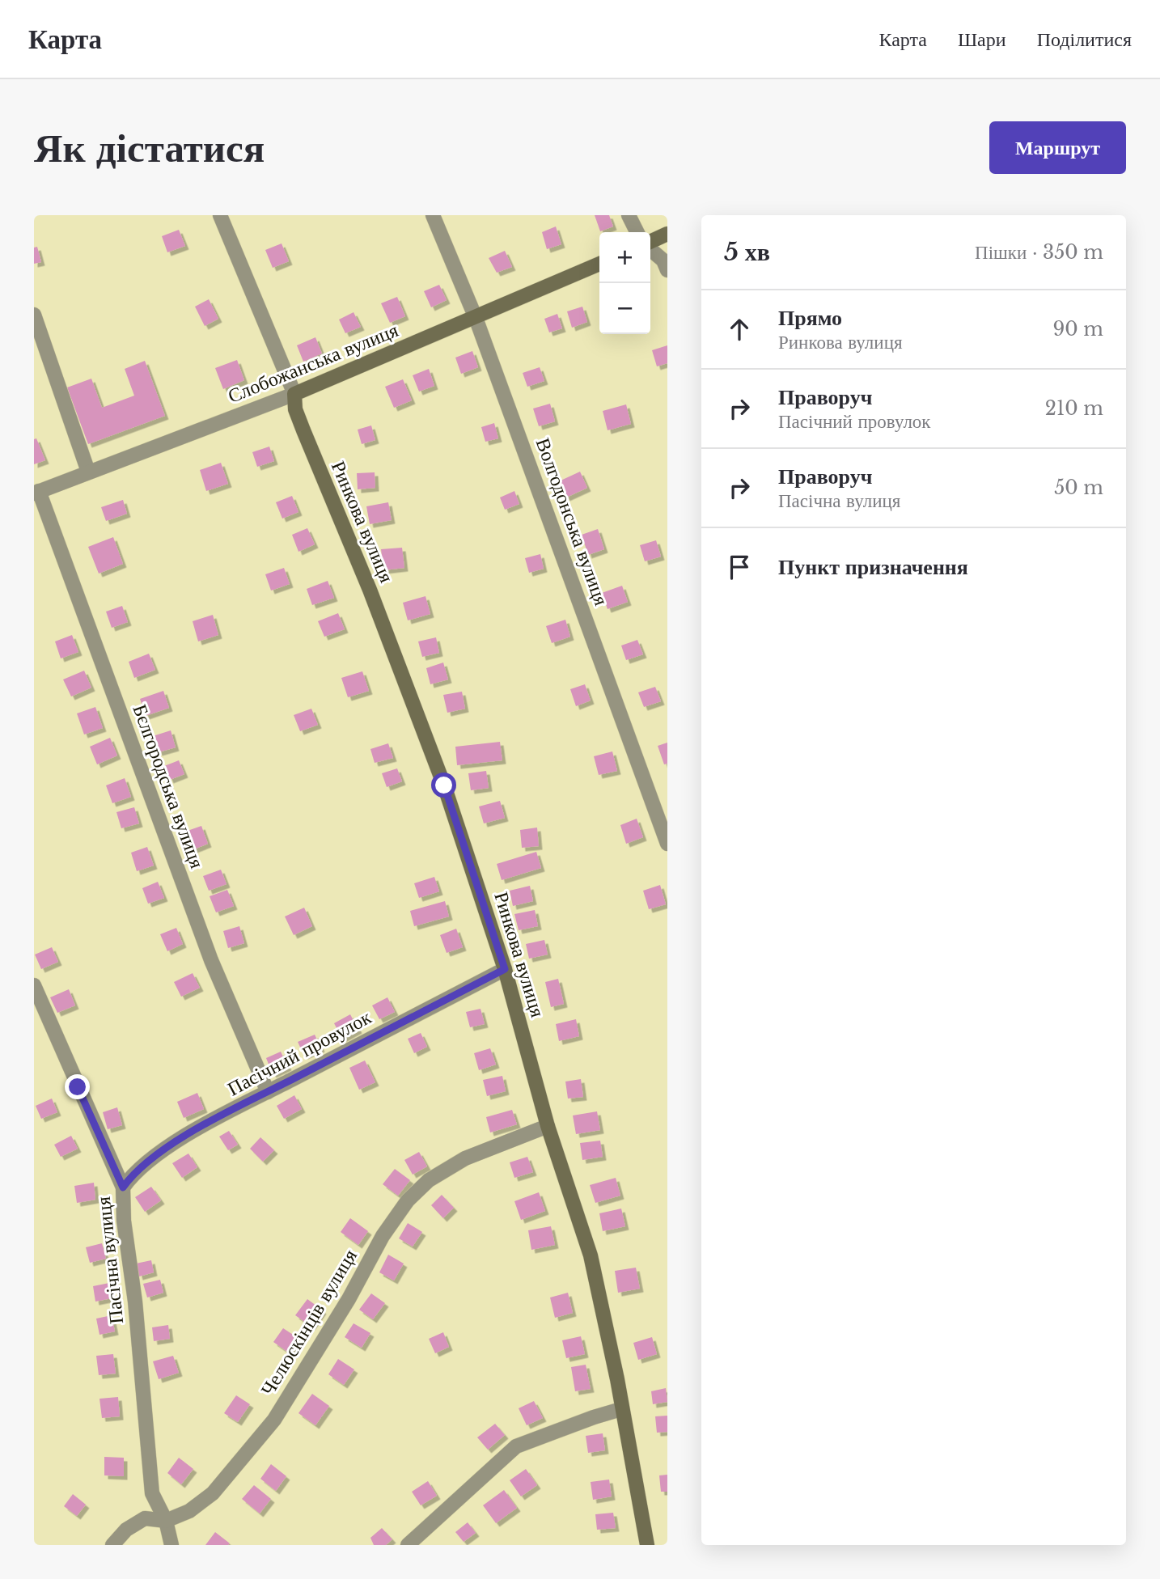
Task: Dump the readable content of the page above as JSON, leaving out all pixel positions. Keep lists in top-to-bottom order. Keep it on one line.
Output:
{"streets":{"main road":["Слобожанська вулиця","Ринкова вулиця"],"street":["Волгодонська вулиця","Бєлгородська вулиця","Пасічний провулок","Пасічна вулиця","Челюскінців вулиця"]},"crossings":[["Слобожанська вулиця","Ринкова вулиця"],["Слобожанська вулиця","Волгодонська вулиця"],["Слобожанська вулиця","Бєлгородська вулиця"],["Ринкова вулиця","Пасічний провулок"],["Ринкова вулиця","Челюскінців вулиця"],["Бєлгородська вулиця","Пасічний провулок"],["Пасічний провулок","Пасічна вулиця"],["Пасічна вулиця","Челюскінців вулиця"]],"page":{"header":"Карта","nav":["Карта","Шари","Поділитися"],"buttons":"Маршрут","title":"Як дістатися","heading":["5 хв","Пішки · 350 m"],"map_buttons":["+","−"],"list":[["Прямо","Ринкова вулиця","90 m"],["Праворуч","Пасічний провулок","210 m"],["Праворуч","Пасічна вулиця","50 m"],"Пункт призначення"]}}
